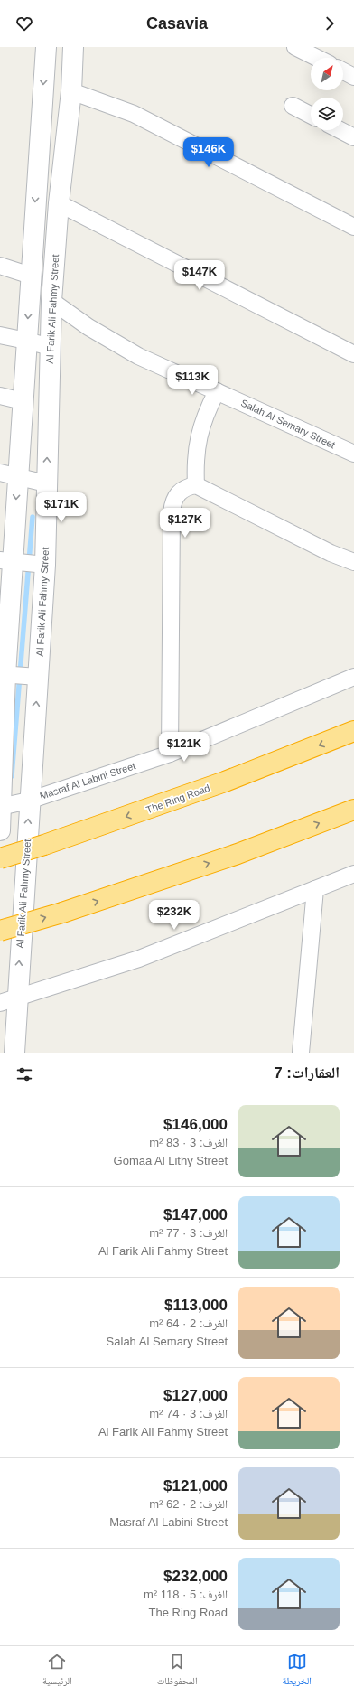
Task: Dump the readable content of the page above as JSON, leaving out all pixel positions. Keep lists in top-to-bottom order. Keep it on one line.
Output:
{"streets":{"highway":["The Ring Road"],"street":["Al Farik Ali Fahmy Street","Salah Al Semary Street","Masraf Al Labini Street"]},"crossings":[["Al Farik Ali Fahmy Street","Salah Al Semary Street"],["Al Farik Ali Fahmy Street","Masraf Al Labini Street"]],"north":"top right","page":{"header":"Casavia","price":["$146K","$147K","$113K","$171K","$127K","$121K","$232K"],"heading":"العقارات: 7","list":[{"name":"$146,000","note":"الغرف: 3 · 83 m² · Gomaa Al Lithy Street"},{"name":"$147,000","note":"الغرف: 3 · 77 m² · Al Farik Ali Fahmy Street"},{"name":"$113,000","note":"الغرف: 2 · 64 m² · Salah Al Semary Street"},{"name":"$127,000","note":"الغرف: 3 · 74 m² · Al Farik Ali Fahmy Street"},{"name":"$121,000","note":"الغرف: 2 · 62 m² · Masraf Al Labini Street"},{"name":"$232,000","note":"الغرف: 5 · 118 m² · The Ring Road"}],"tabs":["الخريطة","المحفوظات","الرئيسية"]}}
